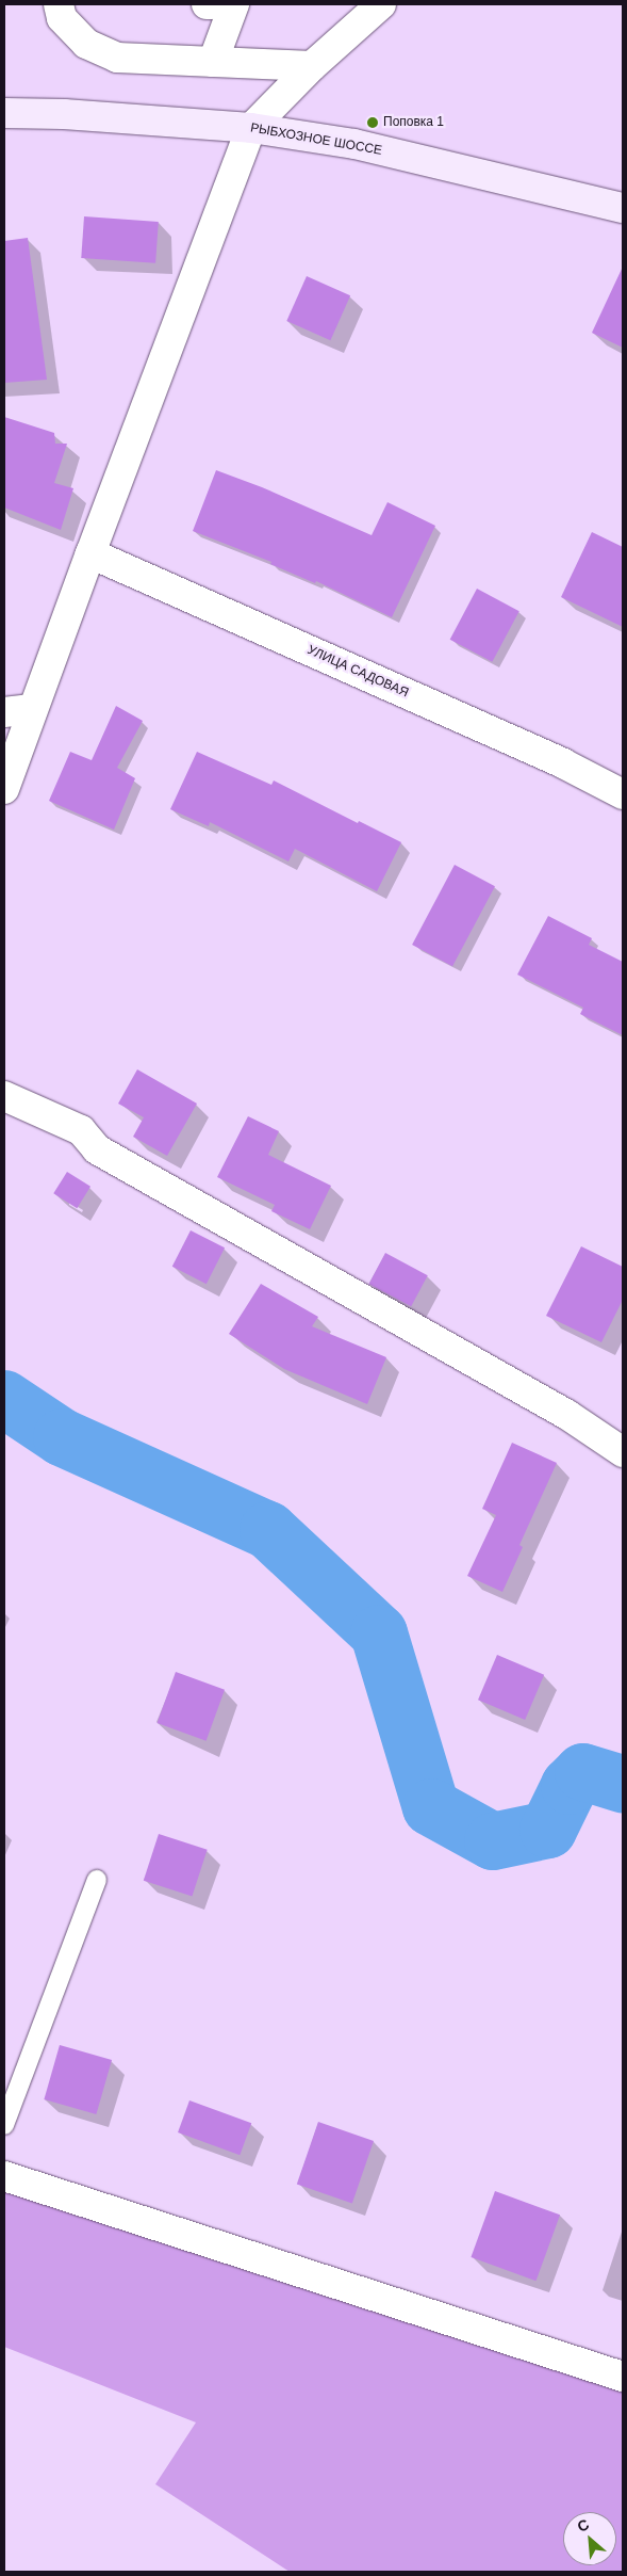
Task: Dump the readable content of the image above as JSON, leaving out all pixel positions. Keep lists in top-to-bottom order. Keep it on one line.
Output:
{"streets":{"street":["РЫБХОЗНОЕ ШОССЕ","УЛИЦА САДОВАЯ"]},"places":["Поповка 1"],"north":"top left"}
